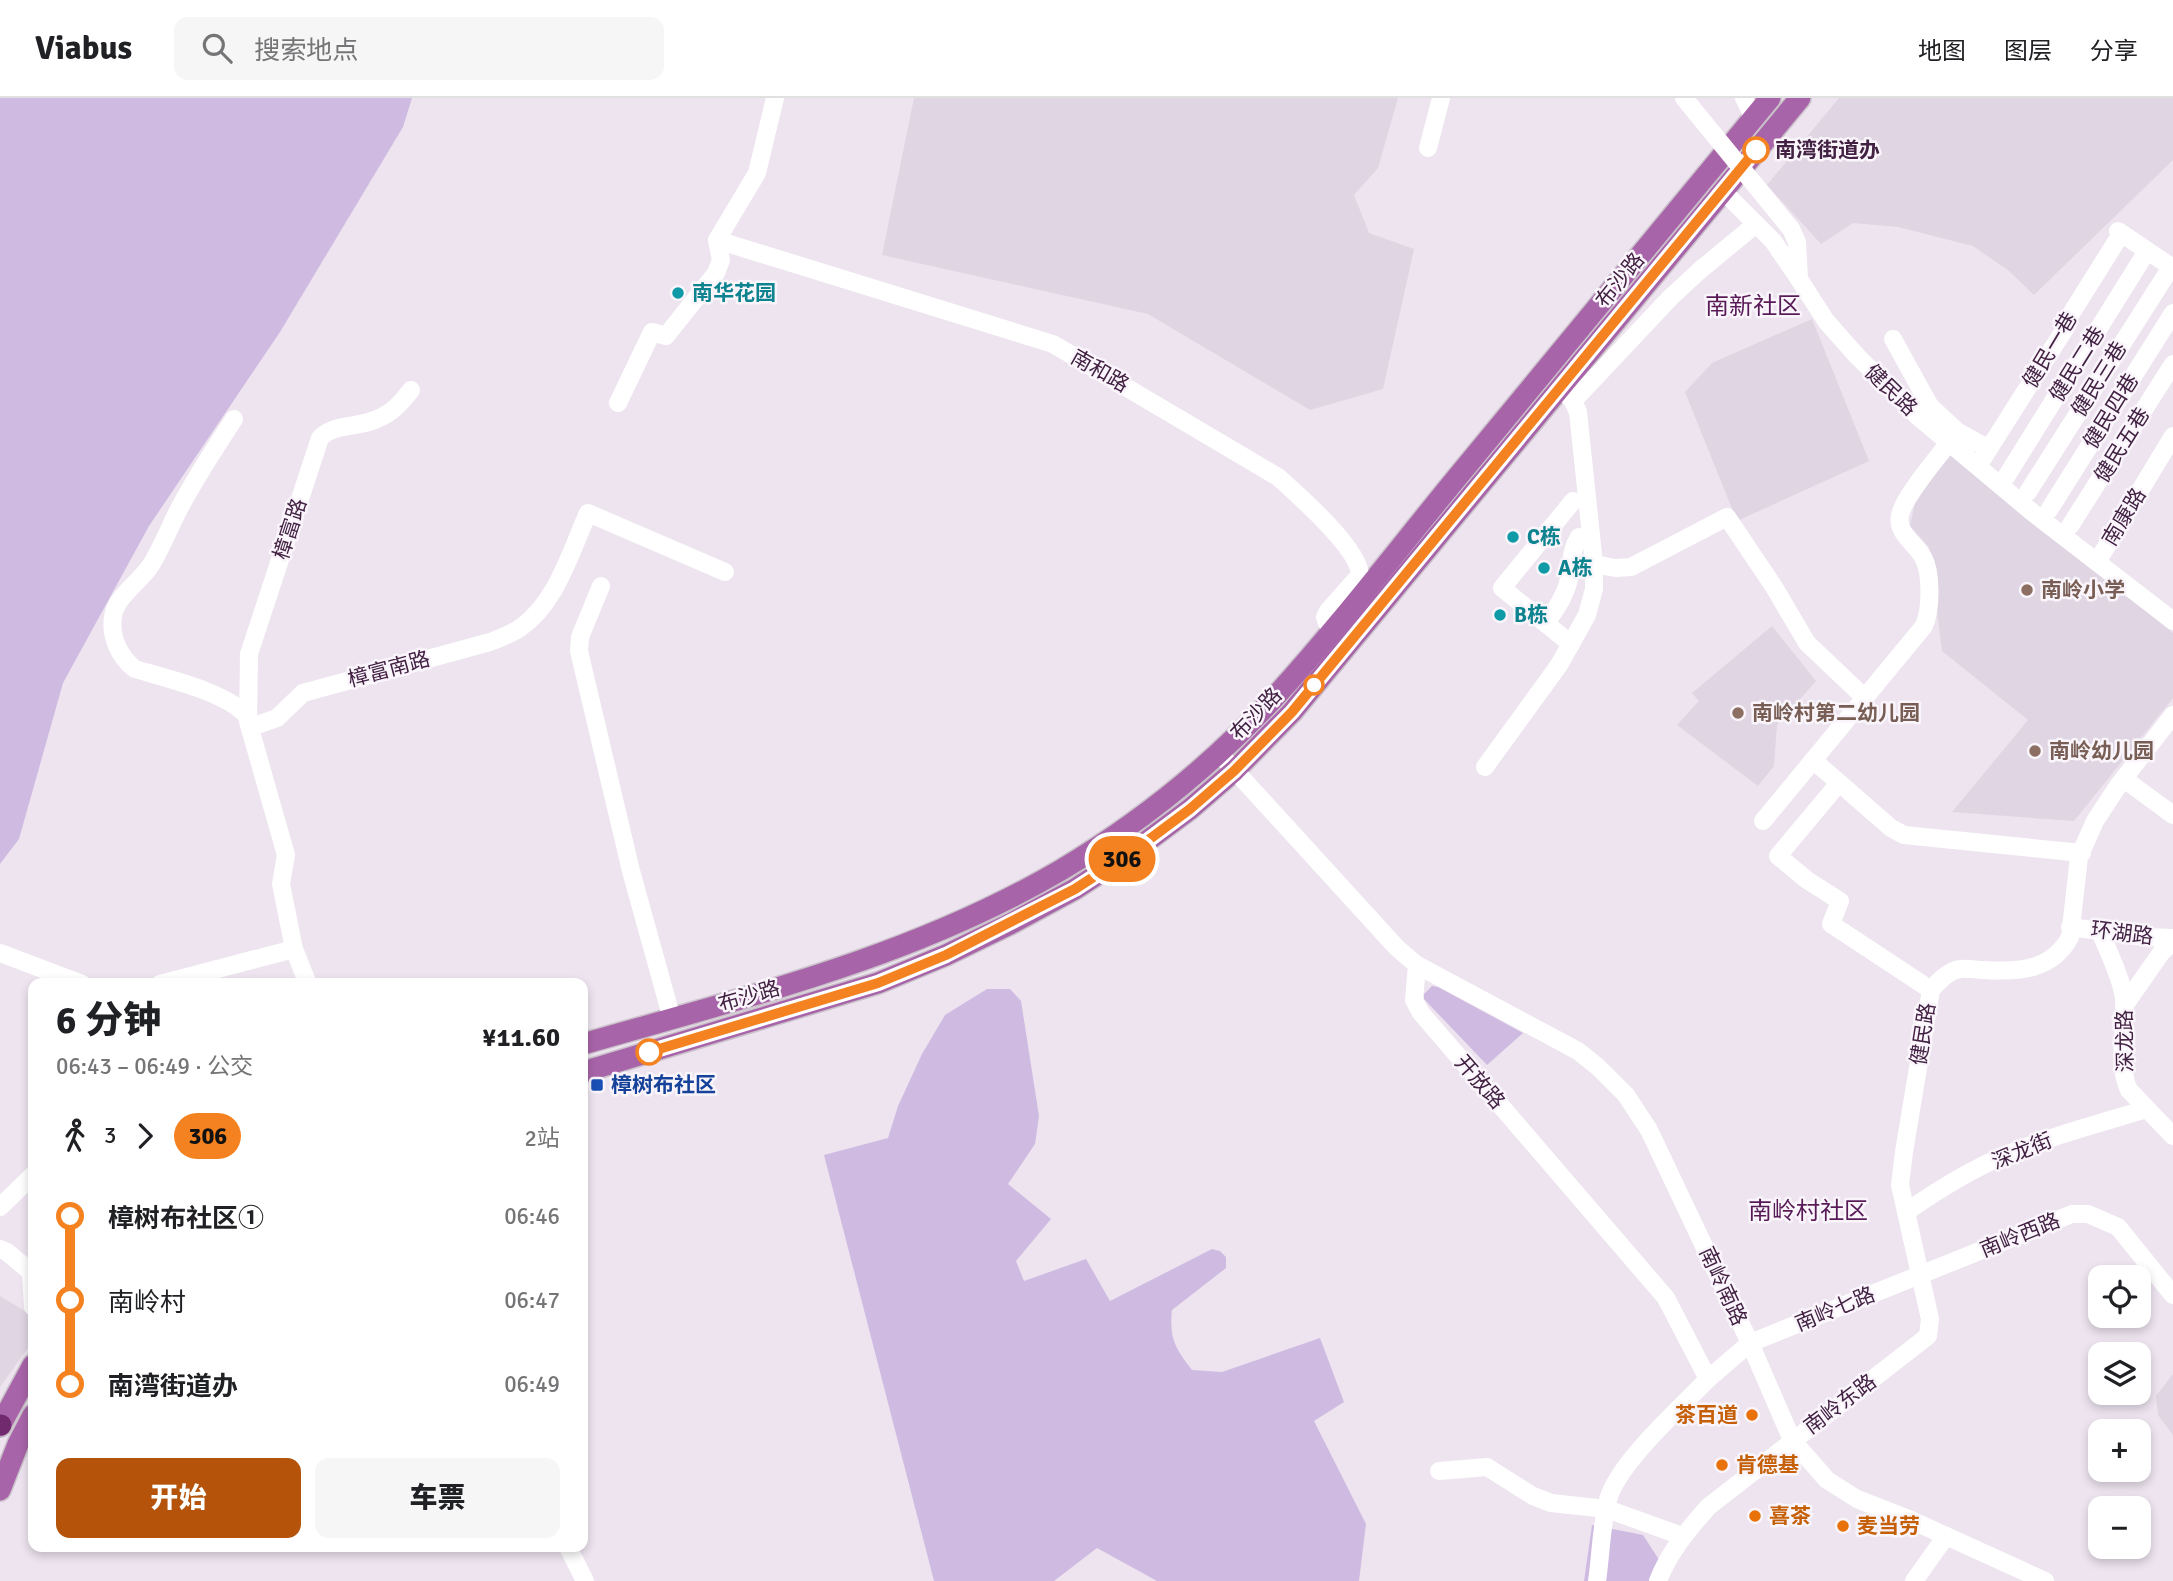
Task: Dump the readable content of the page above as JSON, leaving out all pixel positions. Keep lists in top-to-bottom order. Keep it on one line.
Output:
{"streets":{"main road":["布沙路"],"street":["健民一巷","健民二巷","南和路","健民三巷","健民路","健民四巷","健民五巷","南康路","樟富路","樟富南路","环湖路","深龙路","开放路","深龙街","南岭西路","南岭南路","南岭七路","南岭东路"]},"crossings":[["布沙路","南和路"],["健民一巷","健民二巷"],["健民一巷","健民路"],["健民路","南康路"],["健民路","环湖路"],["健民路","深龙街"],["健民路","南岭西路"],["健民路","南岭七路"],["健民路","南岭东路"],["樟富路","樟富南路"],["环湖路","深龙路"],["深龙路","深龙街"],["开放路","南岭南路"],["南岭西路","南岭七路"],["南岭西路","南岭东路"],["南岭南路","南岭七路"],["南岭南路","南岭东路"],["南岭七路","南岭东路"]],"districts":["南新社区","南岭村社区"],"places":{"other":["南湾街道办","南华花园","C栋","A栋","南岭小学","B栋","南岭村第二幼儿园","南岭幼儿园","茶百道","肯德基","喜茶","麦当劳"],"transit":["樟树布社区"]},"lines":["bus line 306"],"page":{"header":"Viabus","search":"搜索地点","nav":["地图","图层","分享"],"on_map":"306","heading":["6 分钟","06:43 – 06:49 · 公交","¥11.60"],"legs":["3","306","2站"],"list":[{"name":"樟树布社区①","value":"06:46"},{"name":"南岭村","value":"06:47"},{"name":"南湾街道办","value":"06:49"}],"map_buttons":["+","−"],"buttons":["开始","车票"]}}
